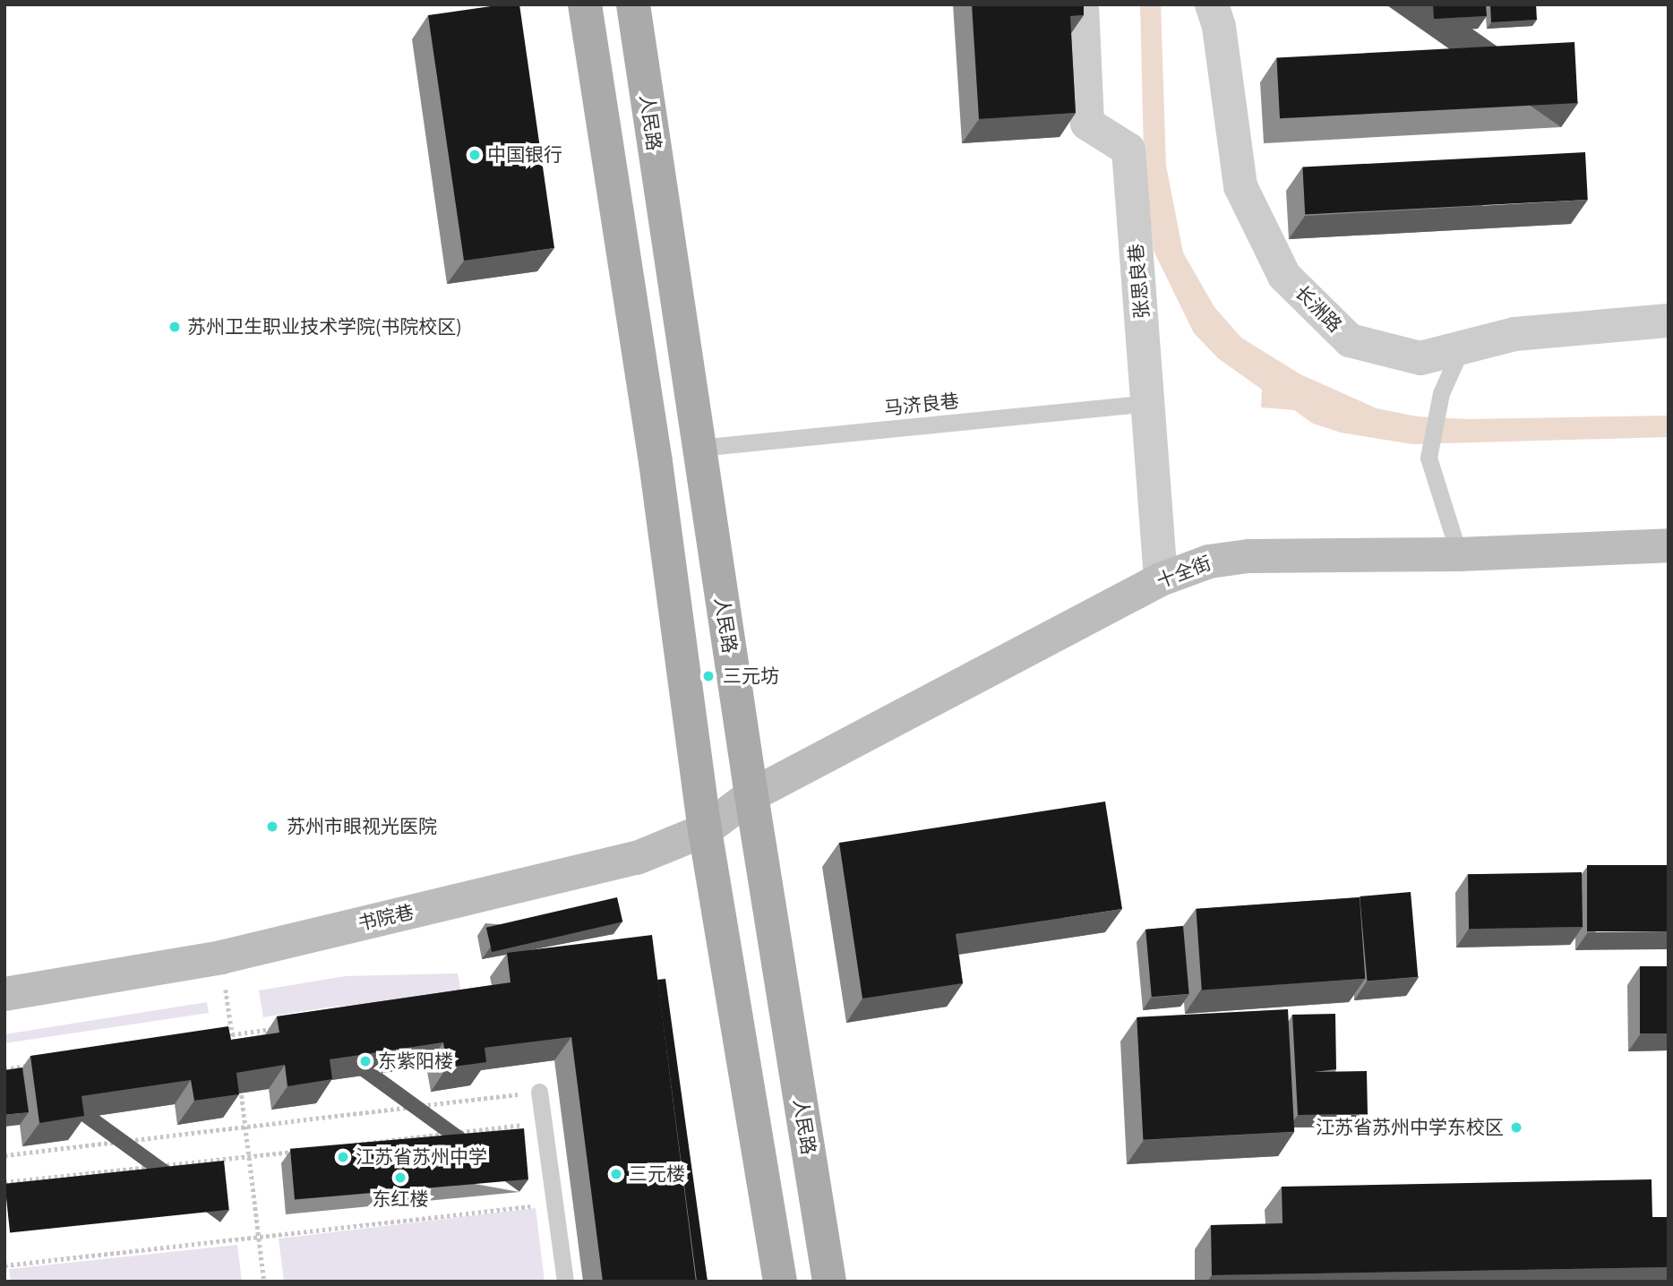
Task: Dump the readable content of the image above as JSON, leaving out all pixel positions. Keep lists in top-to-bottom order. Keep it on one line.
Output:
{"streets":{"main road":["人民路","十全街","书院巷"],"street":["张思良巷","长洲路"],"lane":["马济良巷"]},"crossings":[["人民路","马济良巷"],["人民路","十全街"],["人民路","书院巷"],["张思良巷","马济良巷"],["张思良巷","十全街"],["十全街","书院巷"]],"places":["中国银行","苏州卫生职业技术学院(书院校区)","三元坊","苏州市眼视光医院","东紫阳楼","江苏省苏州中学东校区","江苏省苏州中学","三元楼","东红楼"]}
